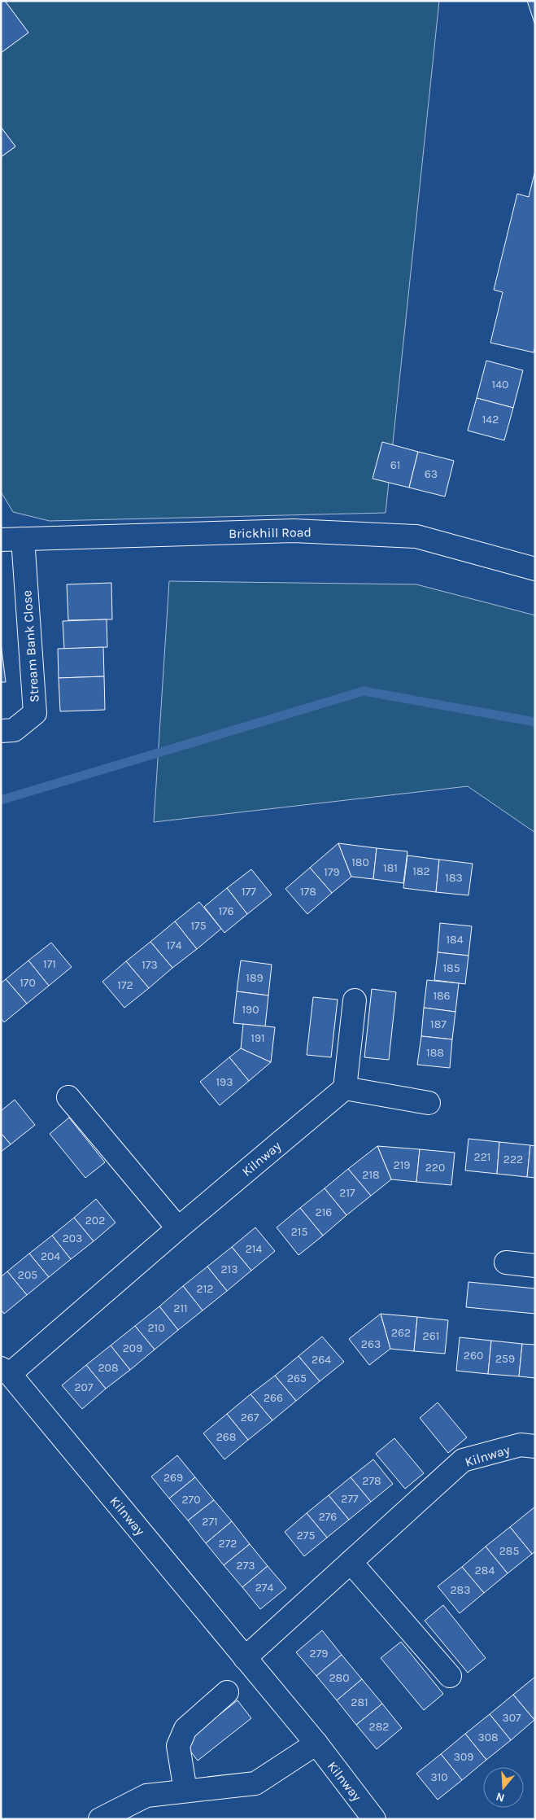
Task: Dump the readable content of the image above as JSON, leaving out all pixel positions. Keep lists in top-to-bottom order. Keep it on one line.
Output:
{"streets":{"street":["Brickhill Road","Stream Bank Close","Kilnway"]},"crossings":[["Brickhill Road","Stream Bank Close"]],"house_numbers":["140","142","61","63","180","181","182","179","183","177","178","176","175","184","174","171","173","185","189","170","172","186","190","187","191","188","193","221","222","219","220","218","217","216","202","215","203","214","204","213","205","212","211","210","262","261","263","209","260","259","264","208","265","207","266","267","268","269","278","277","270","276","271","275","272","285","273","284","274","283","279","280","281","307","282","308","309","310"],"north":"bottom"}
